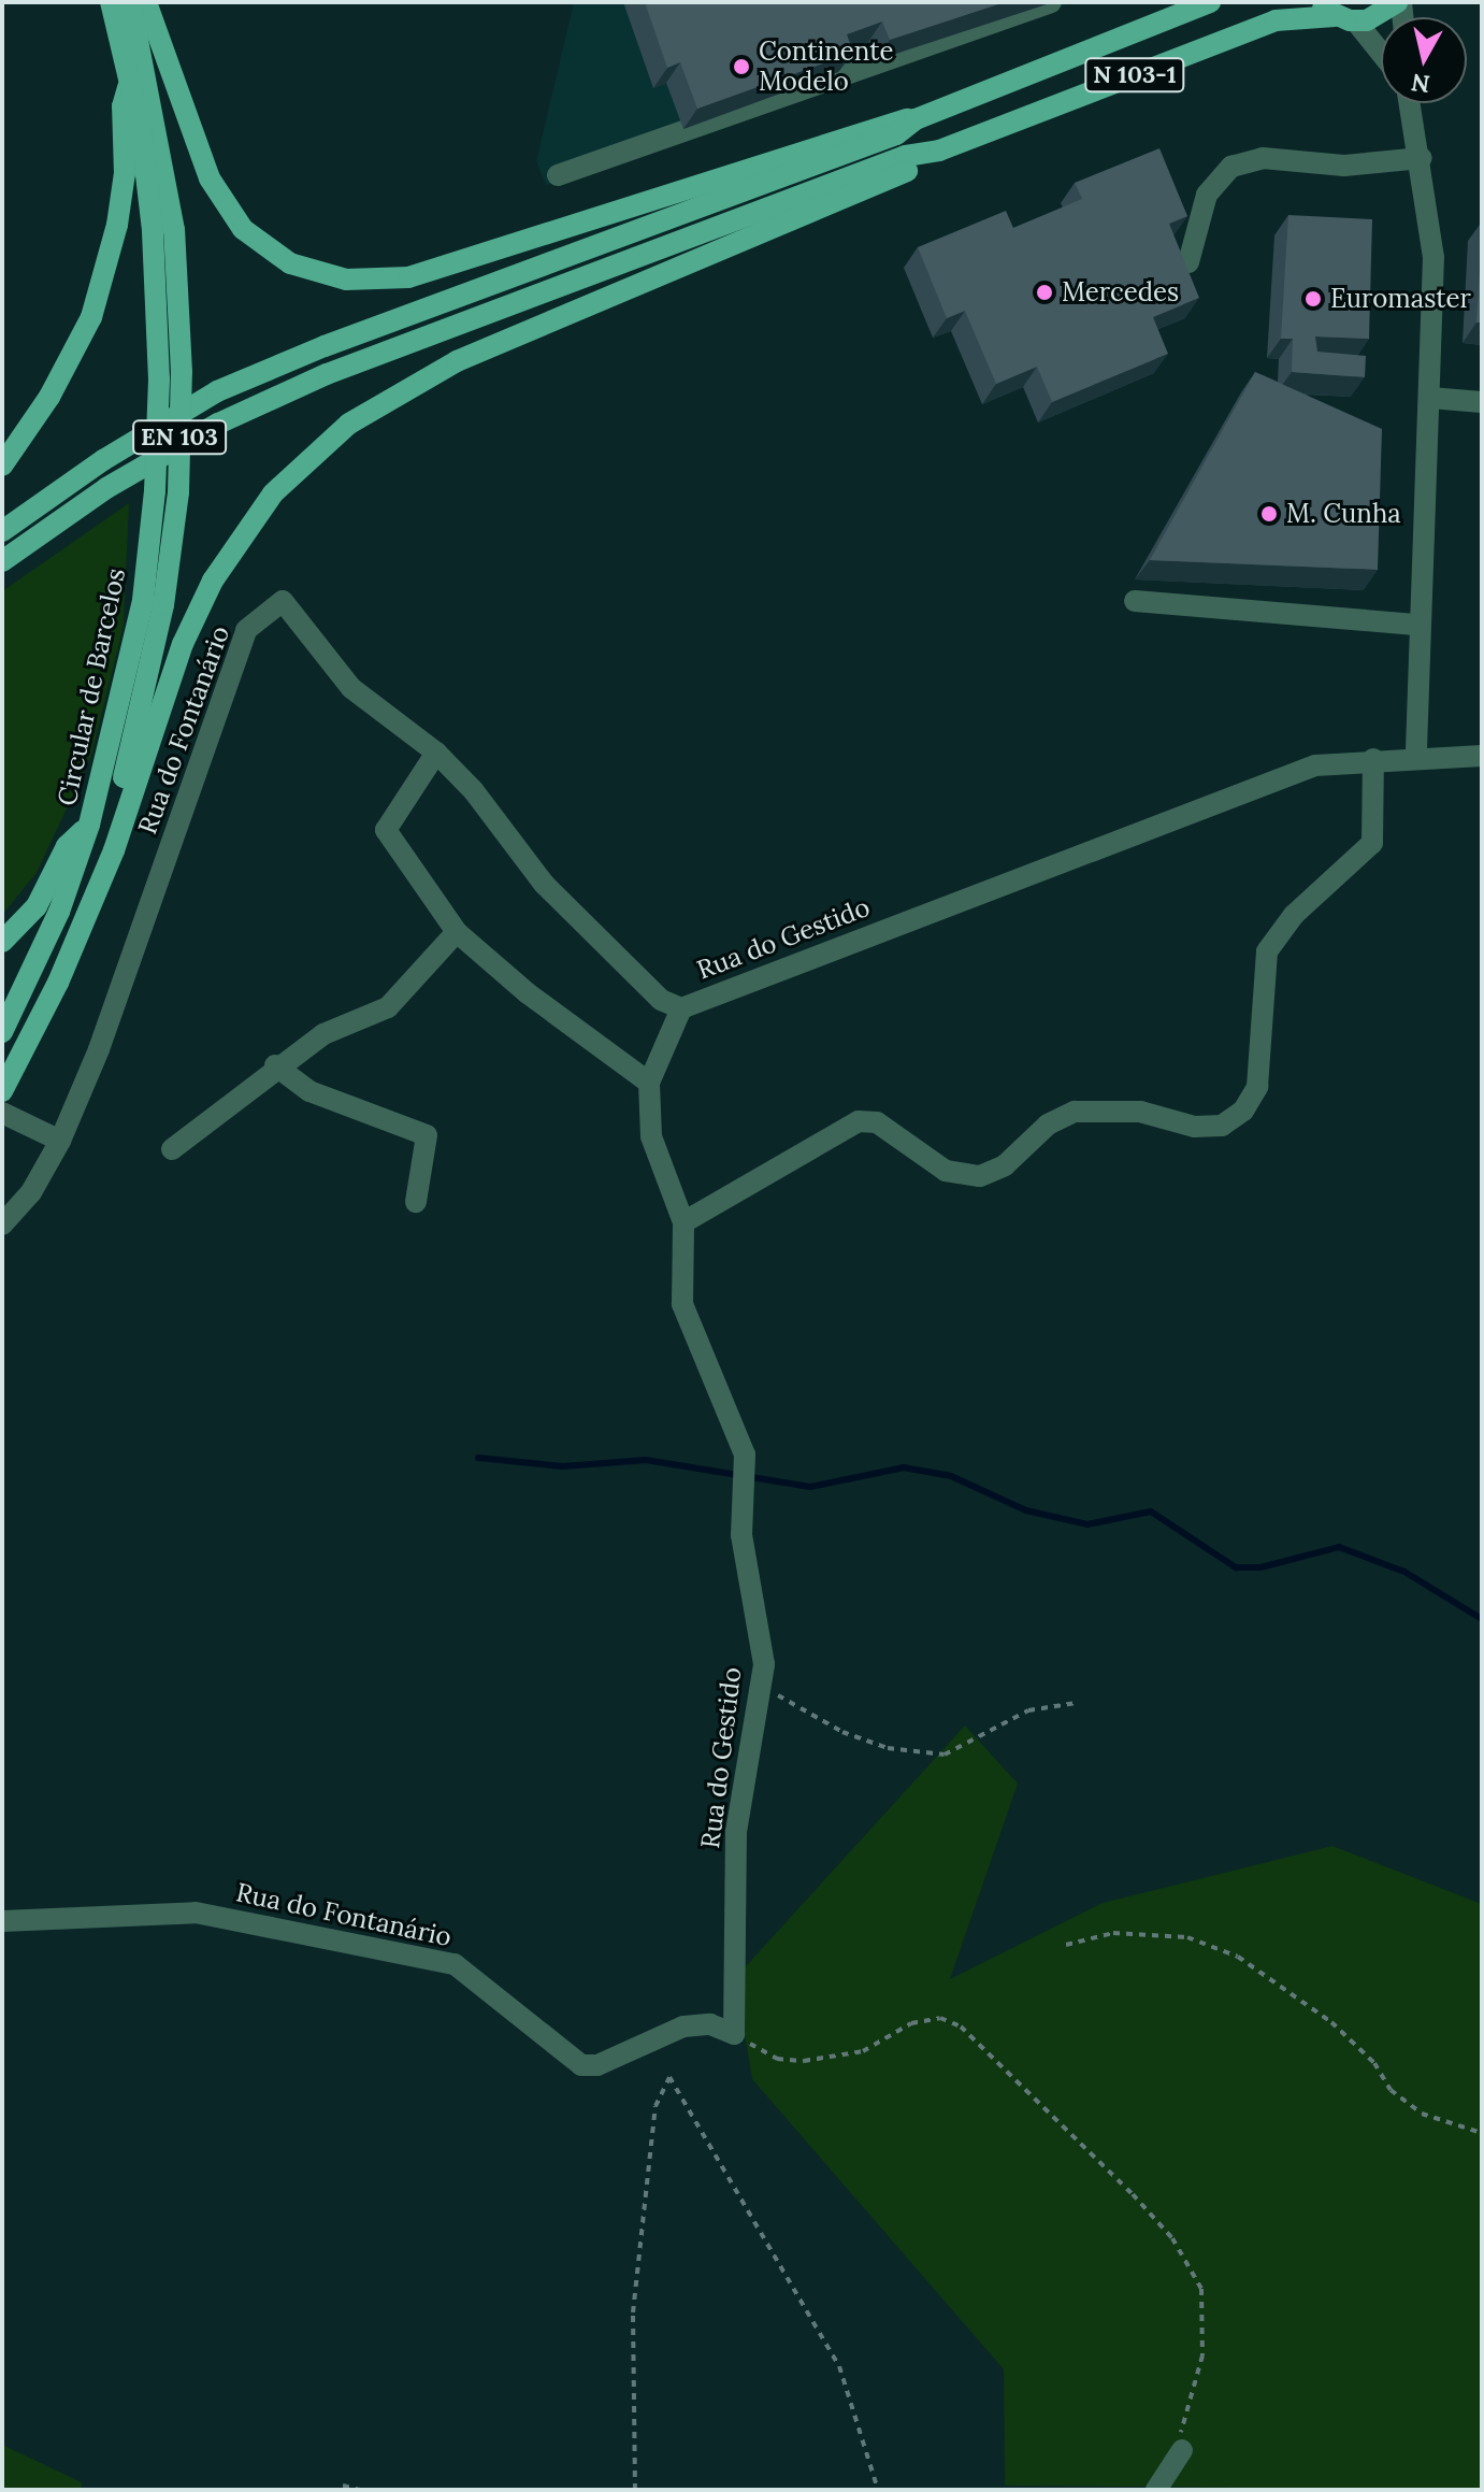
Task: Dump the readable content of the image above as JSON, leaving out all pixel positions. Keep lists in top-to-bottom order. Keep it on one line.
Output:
{"streets":{"main road":["N 103-1","EN 103","Circular de Barcelos"],"street":["Rua do Fontanário","Rua do Gestido"]},"crossings":[["Rua do Fontanário","Rua do Gestido"]],"places":["Continente Modelo","Mercedes","Euromaster","M. Cunha"],"north":"bottom"}
